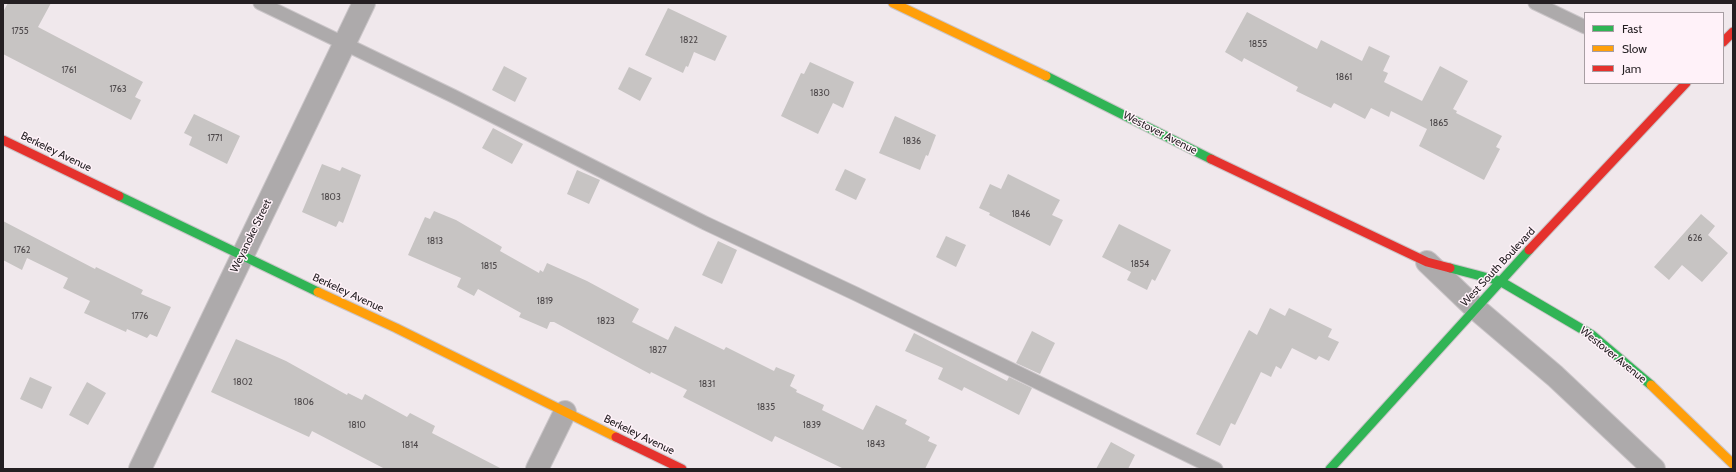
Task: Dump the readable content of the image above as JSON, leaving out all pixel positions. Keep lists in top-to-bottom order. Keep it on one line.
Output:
{"streets":{"street":["Westover Avenue","Berkeley Avenue","Weyanoke Street","West South Boulevard"]},"crossings":[["Westover Avenue","West South Boulevard"],["Berkeley Avenue","Weyanoke Street"]],"house_numbers":["1755","1822","1855","1761","1861","1763","1830","1865","1771","1836","1803","1846","626","1813","1762","1854","1815","1819","1776","1823","1827","1802","1831","1806","1835","1810","1839","1843","1814"],"legend":["Fast","Slow","Jam"]}
